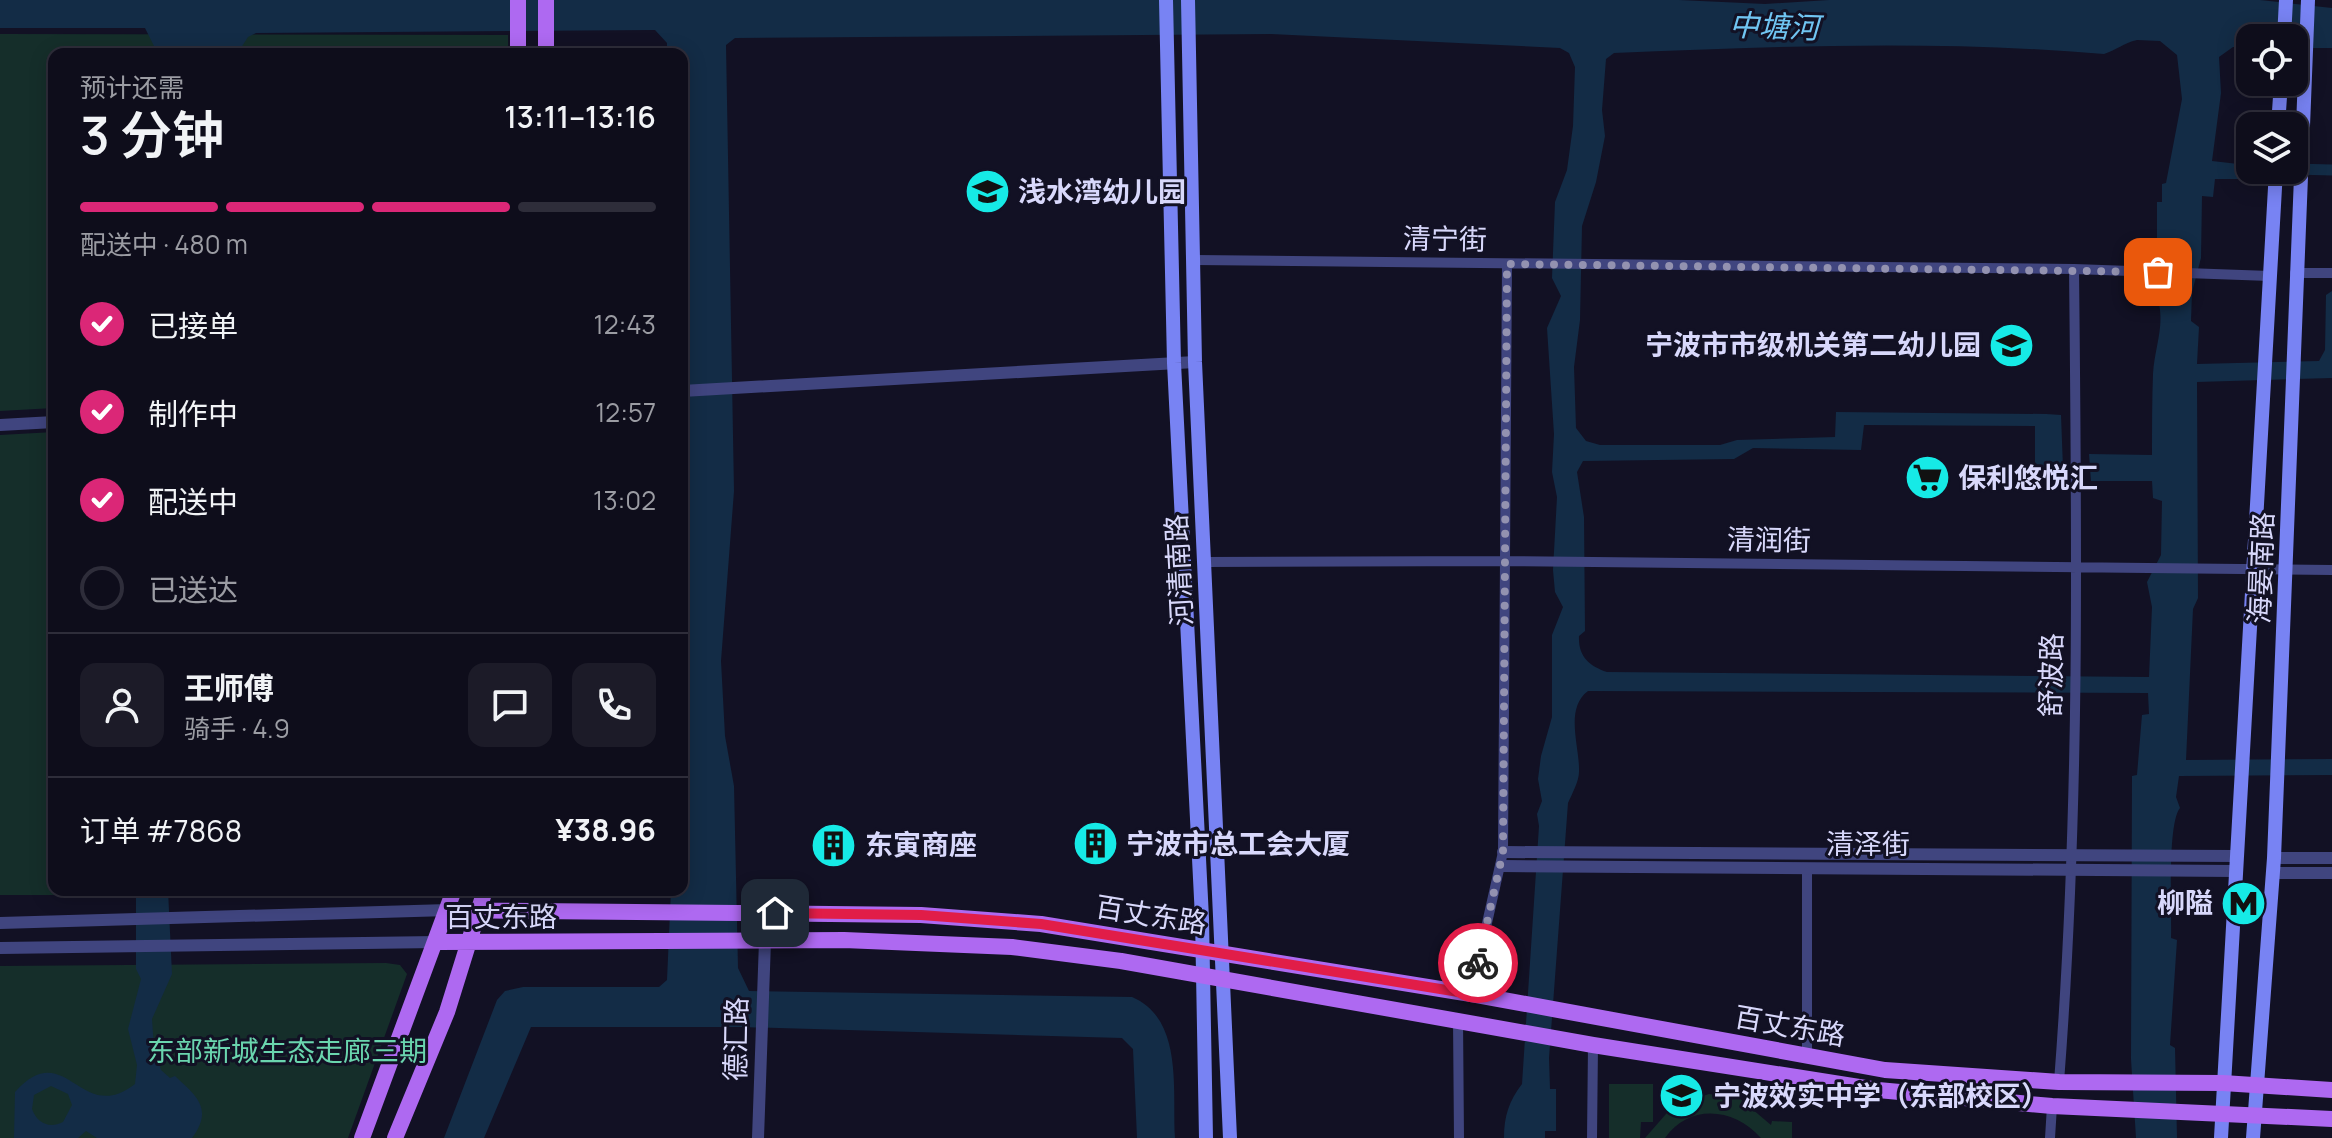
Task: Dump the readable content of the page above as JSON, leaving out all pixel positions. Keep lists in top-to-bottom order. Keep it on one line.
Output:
{"streets":{"main road":["海晏南路","河清南路","百丈东路"],"street":["清宁街","清润街","舒波路","清泽街","德汇路"]},"crossings":[["清宁街","海晏南路"],["清宁街","河清南路"],["清宁街","舒波路"],["清润街","海晏南路"],["清润街","河清南路"],["清润街","舒波路"],["海晏南路","清泽街"],["海晏南路","百丈东路"],["河清南路","百丈东路"],["舒波路","清泽街"],["舒波路","百丈东路"],["百丈东路","德汇路"]],"water":["中塘河"],"parks":["东部新城生态走廊三期"],"places":{"school or university":["浅水湾幼儿园","宁波市市级机关第二幼儿园","宁波效实中学（东部校区）"],"supermarket":["保利悠悦汇"],"building":["宁波市总工会大厦","东寅商座"],"metro station":["柳隘"]},"page":{"heading":["3 分钟","预计还需","13:11–13:16"],"panel":["王师傅","骑手 · 4.9","订单 #7868","¥38.96"],"bar":"配送中 · 480 m","list":[["已接单","12:43"],["制作中","12:57"],["配送中","13:02"],"已送达"]}}
